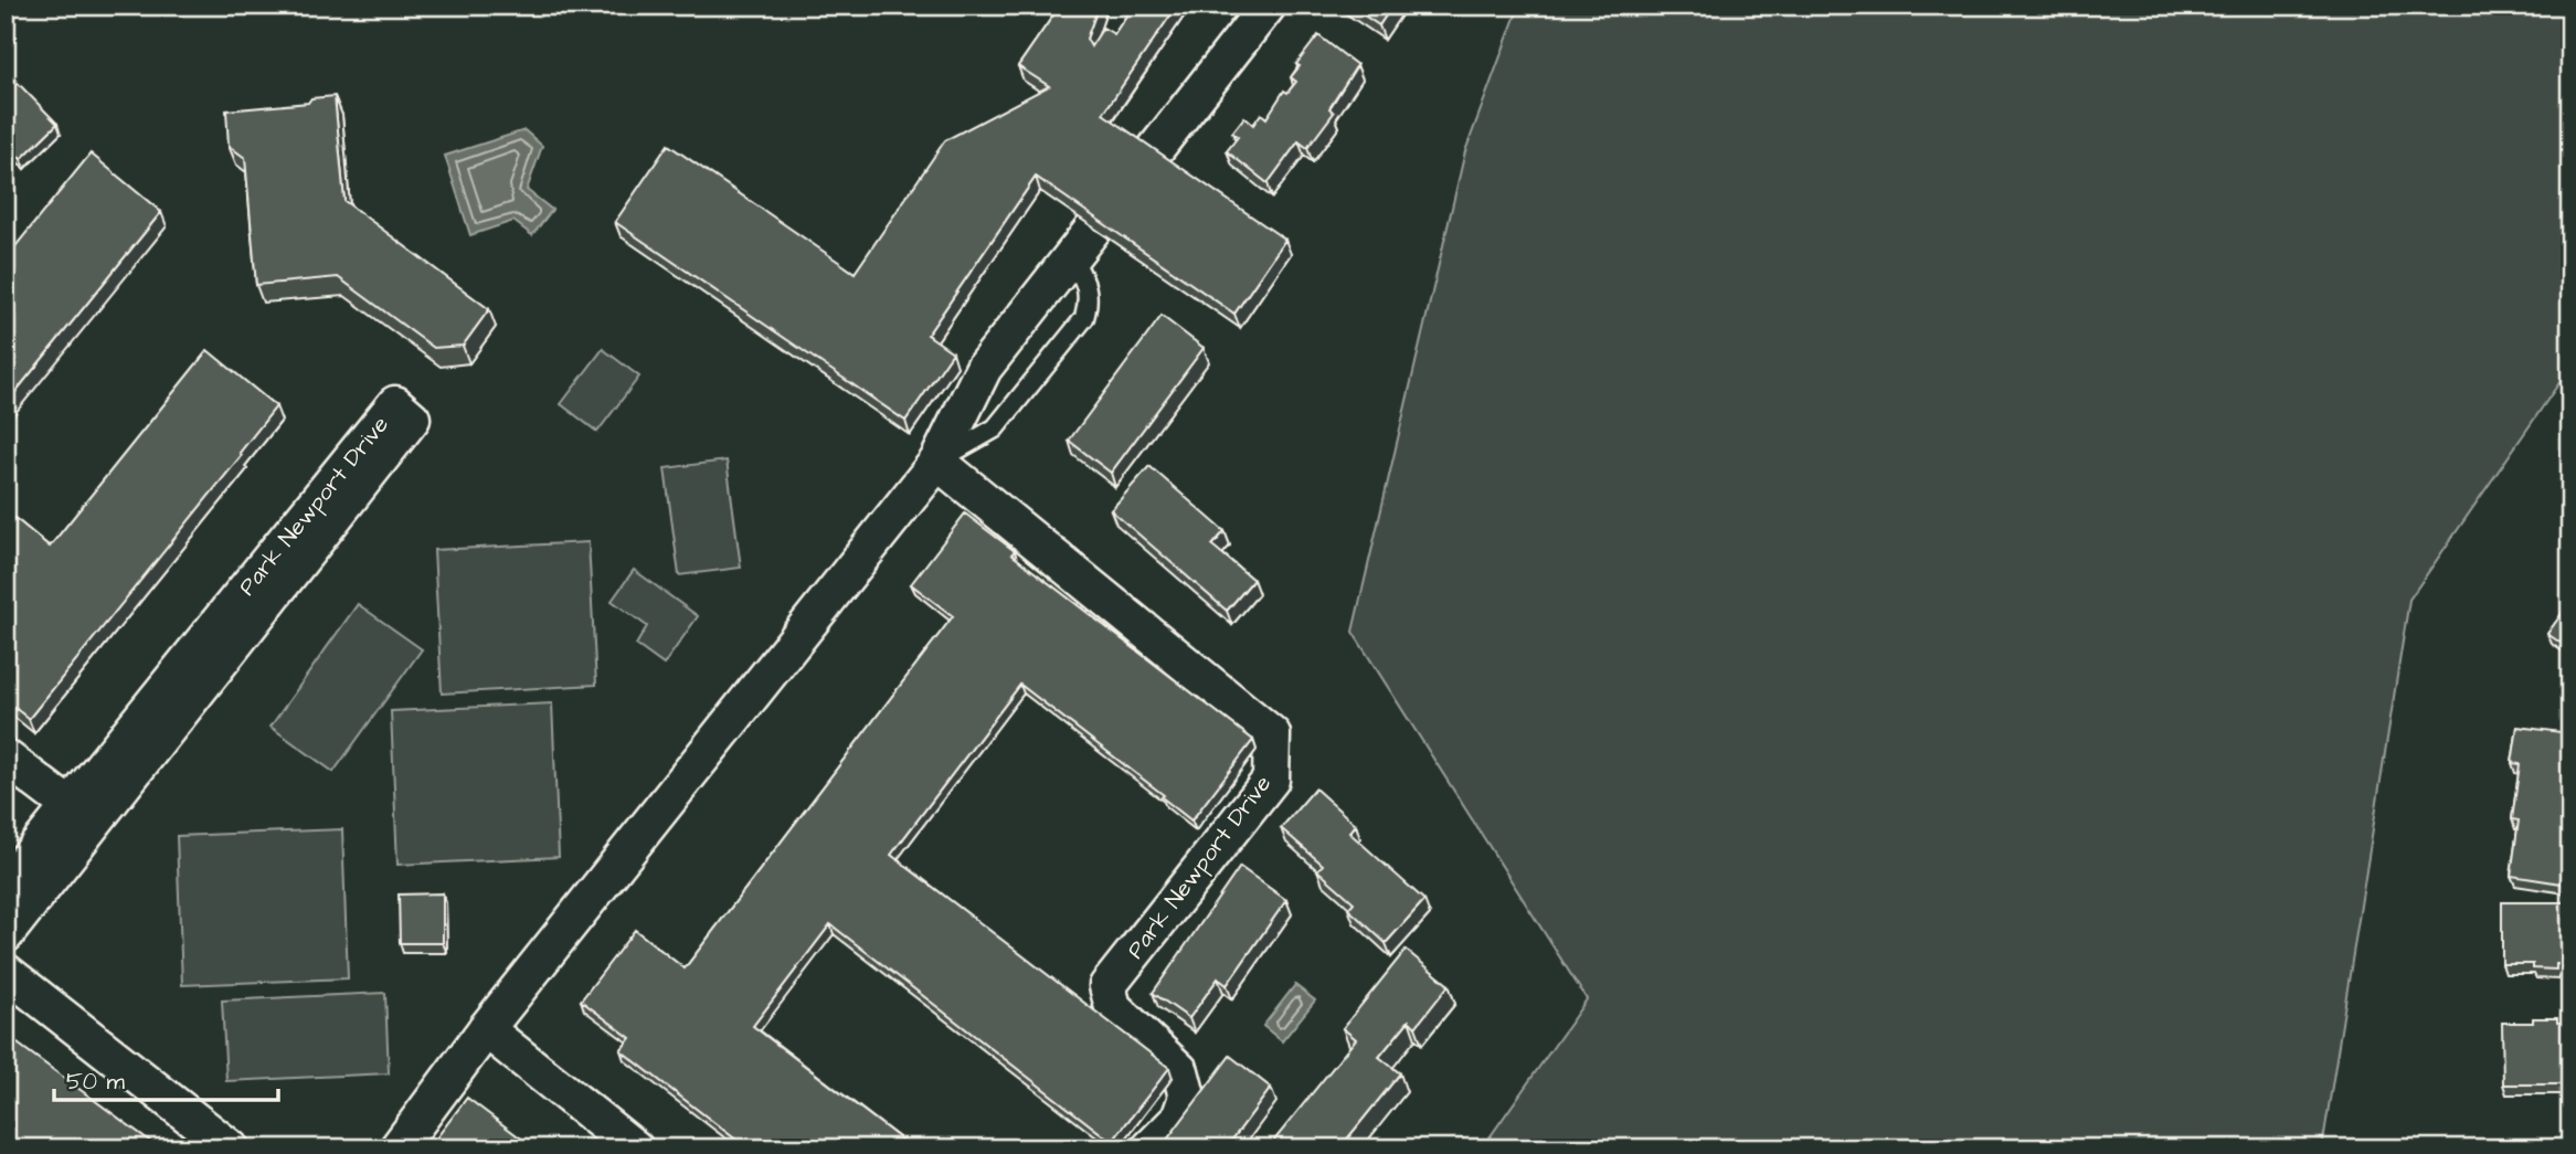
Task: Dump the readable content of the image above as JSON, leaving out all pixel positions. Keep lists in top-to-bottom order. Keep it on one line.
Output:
{"streets":{"street":["Park Newport Drive"]},"scale_bar":"50 m"}
